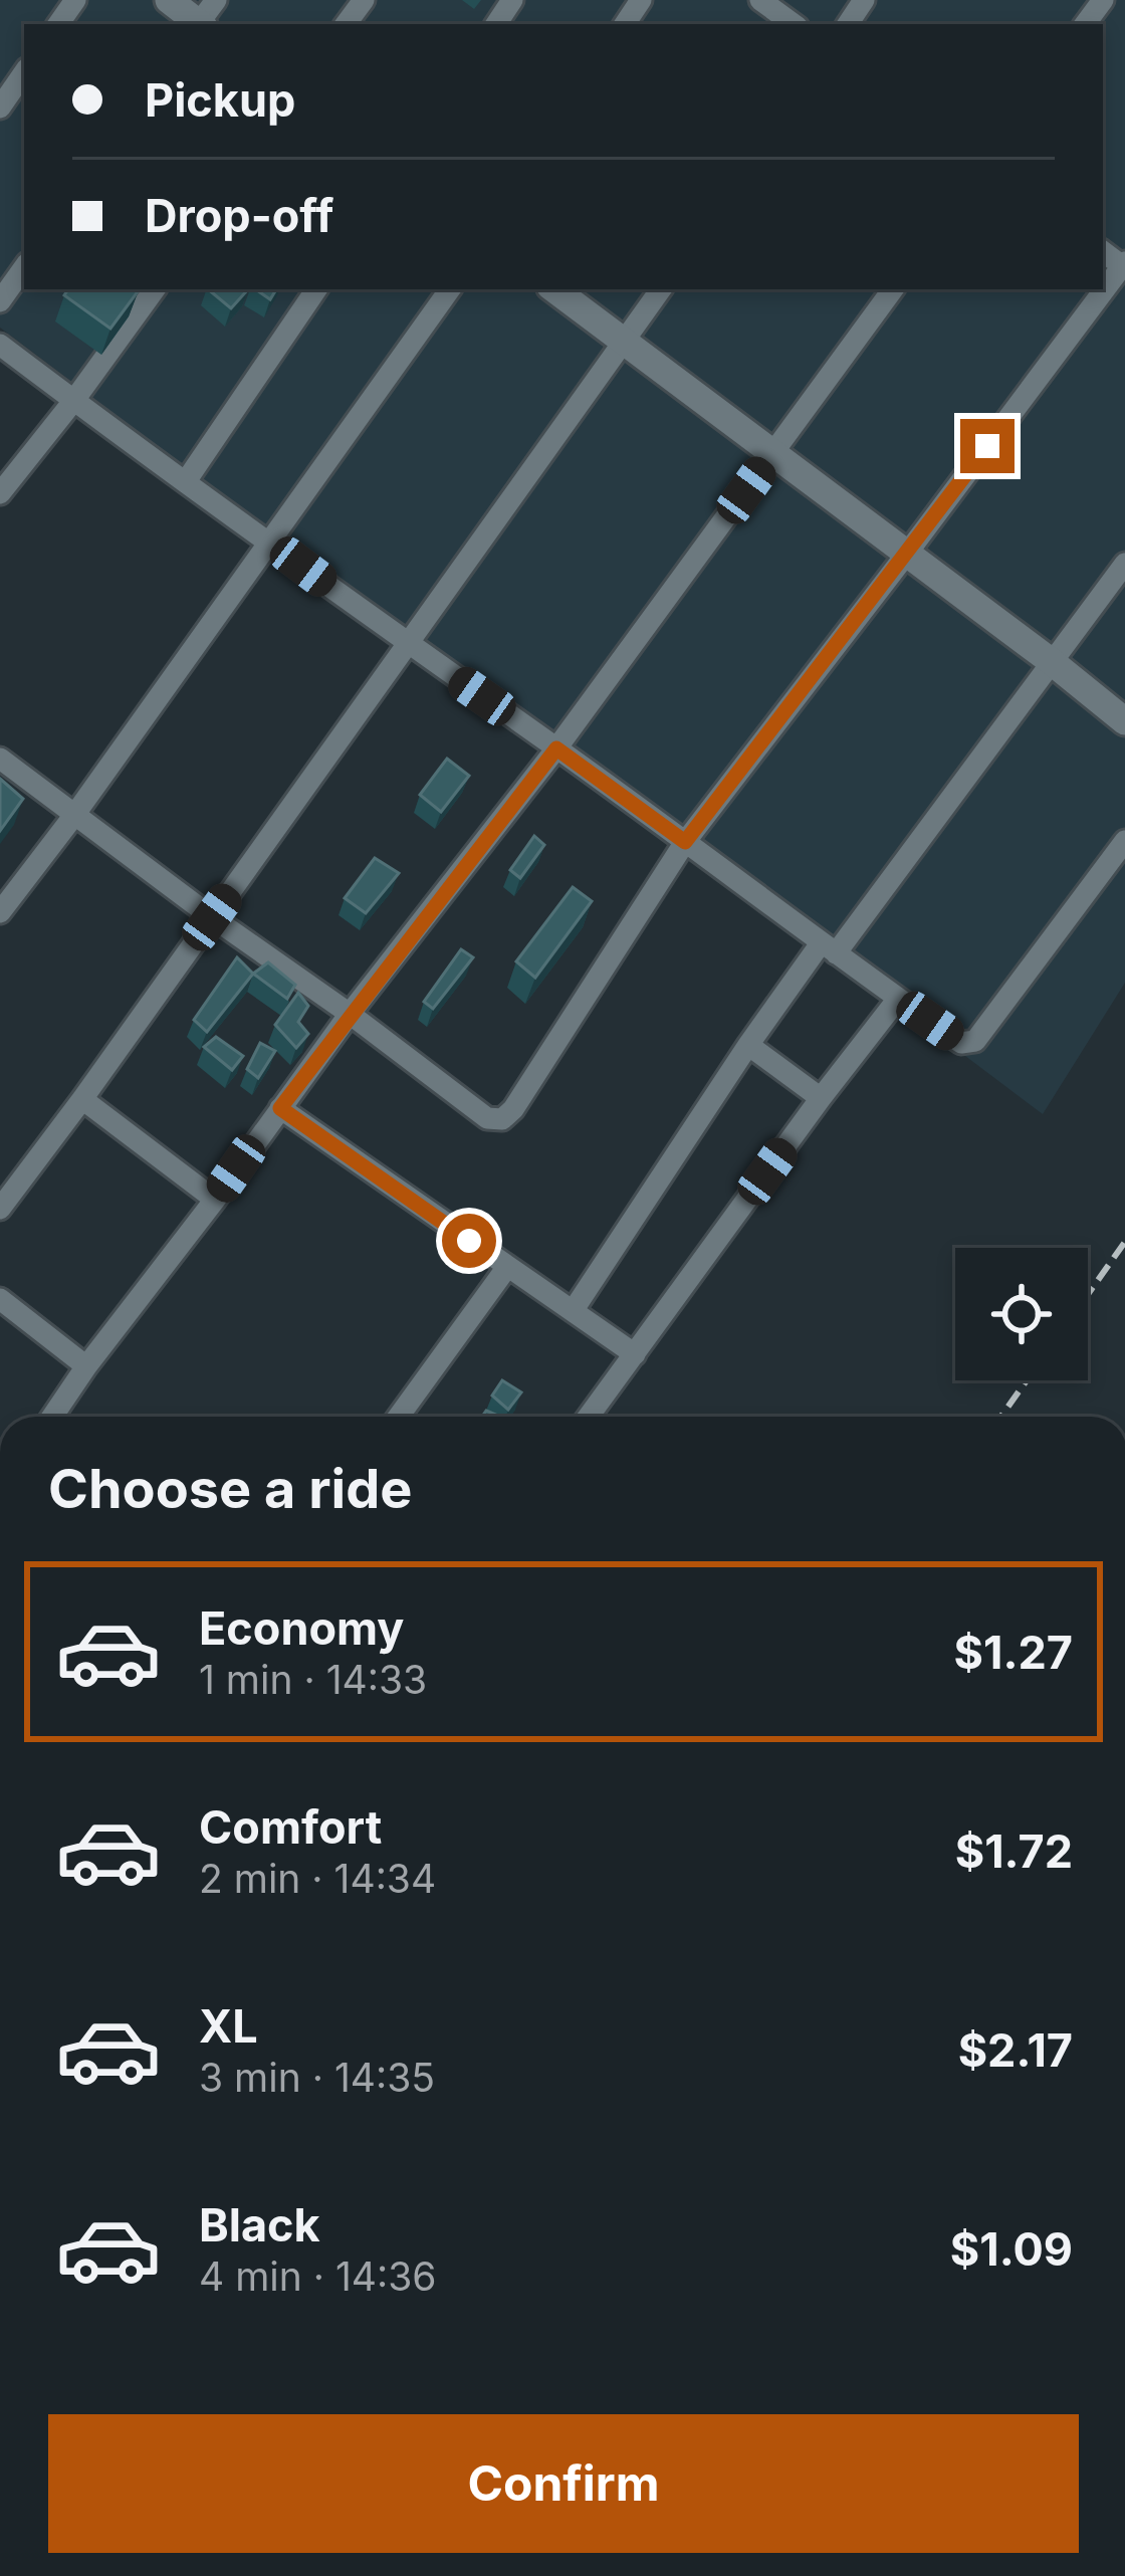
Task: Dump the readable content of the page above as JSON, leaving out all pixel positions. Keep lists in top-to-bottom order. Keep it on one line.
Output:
{"page":{"banner":["Pickup","Drop-off"],"heading":"Choose a ride","list":[{"name":"Economy","note":"1 min · 14:33","value":"$1.27"},{"name":"Comfort","note":"2 min · 14:34","value":"$1.72"},{"name":"XL","note":"3 min · 14:35","value":"$2.17"},{"name":"Black","note":"4 min · 14:36","value":"$1.09"}],"buttons":"Confirm"}}
